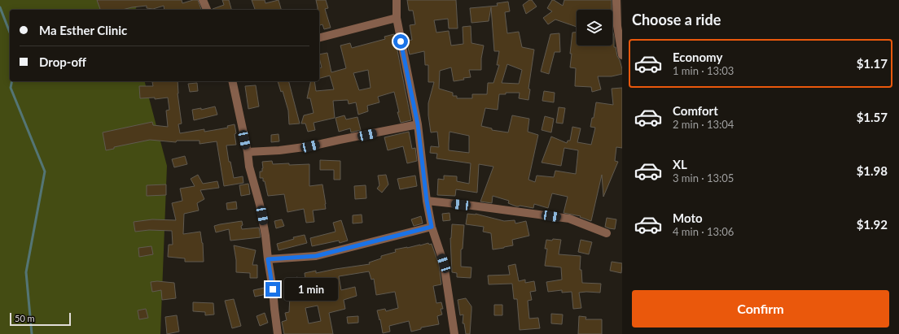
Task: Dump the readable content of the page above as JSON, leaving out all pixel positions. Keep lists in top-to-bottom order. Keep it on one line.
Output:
{"scale_bar":"50 m","page":{"heading":"Choose a ride","banner":["Ma Esther Clinic","Drop-off"],"list":[{"name":"Economy","note":"1 min · 13:03","value":"$1.17"},{"name":"Comfort","note":"2 min · 13:04","value":"$1.57"},{"name":"XL","note":"3 min · 13:05","value":"$1.98"},{"name":"Moto","note":"4 min · 13:06","value":"$1.92"}],"bubble":"1 min","buttons":"Confirm","scale":"50 m"}}
